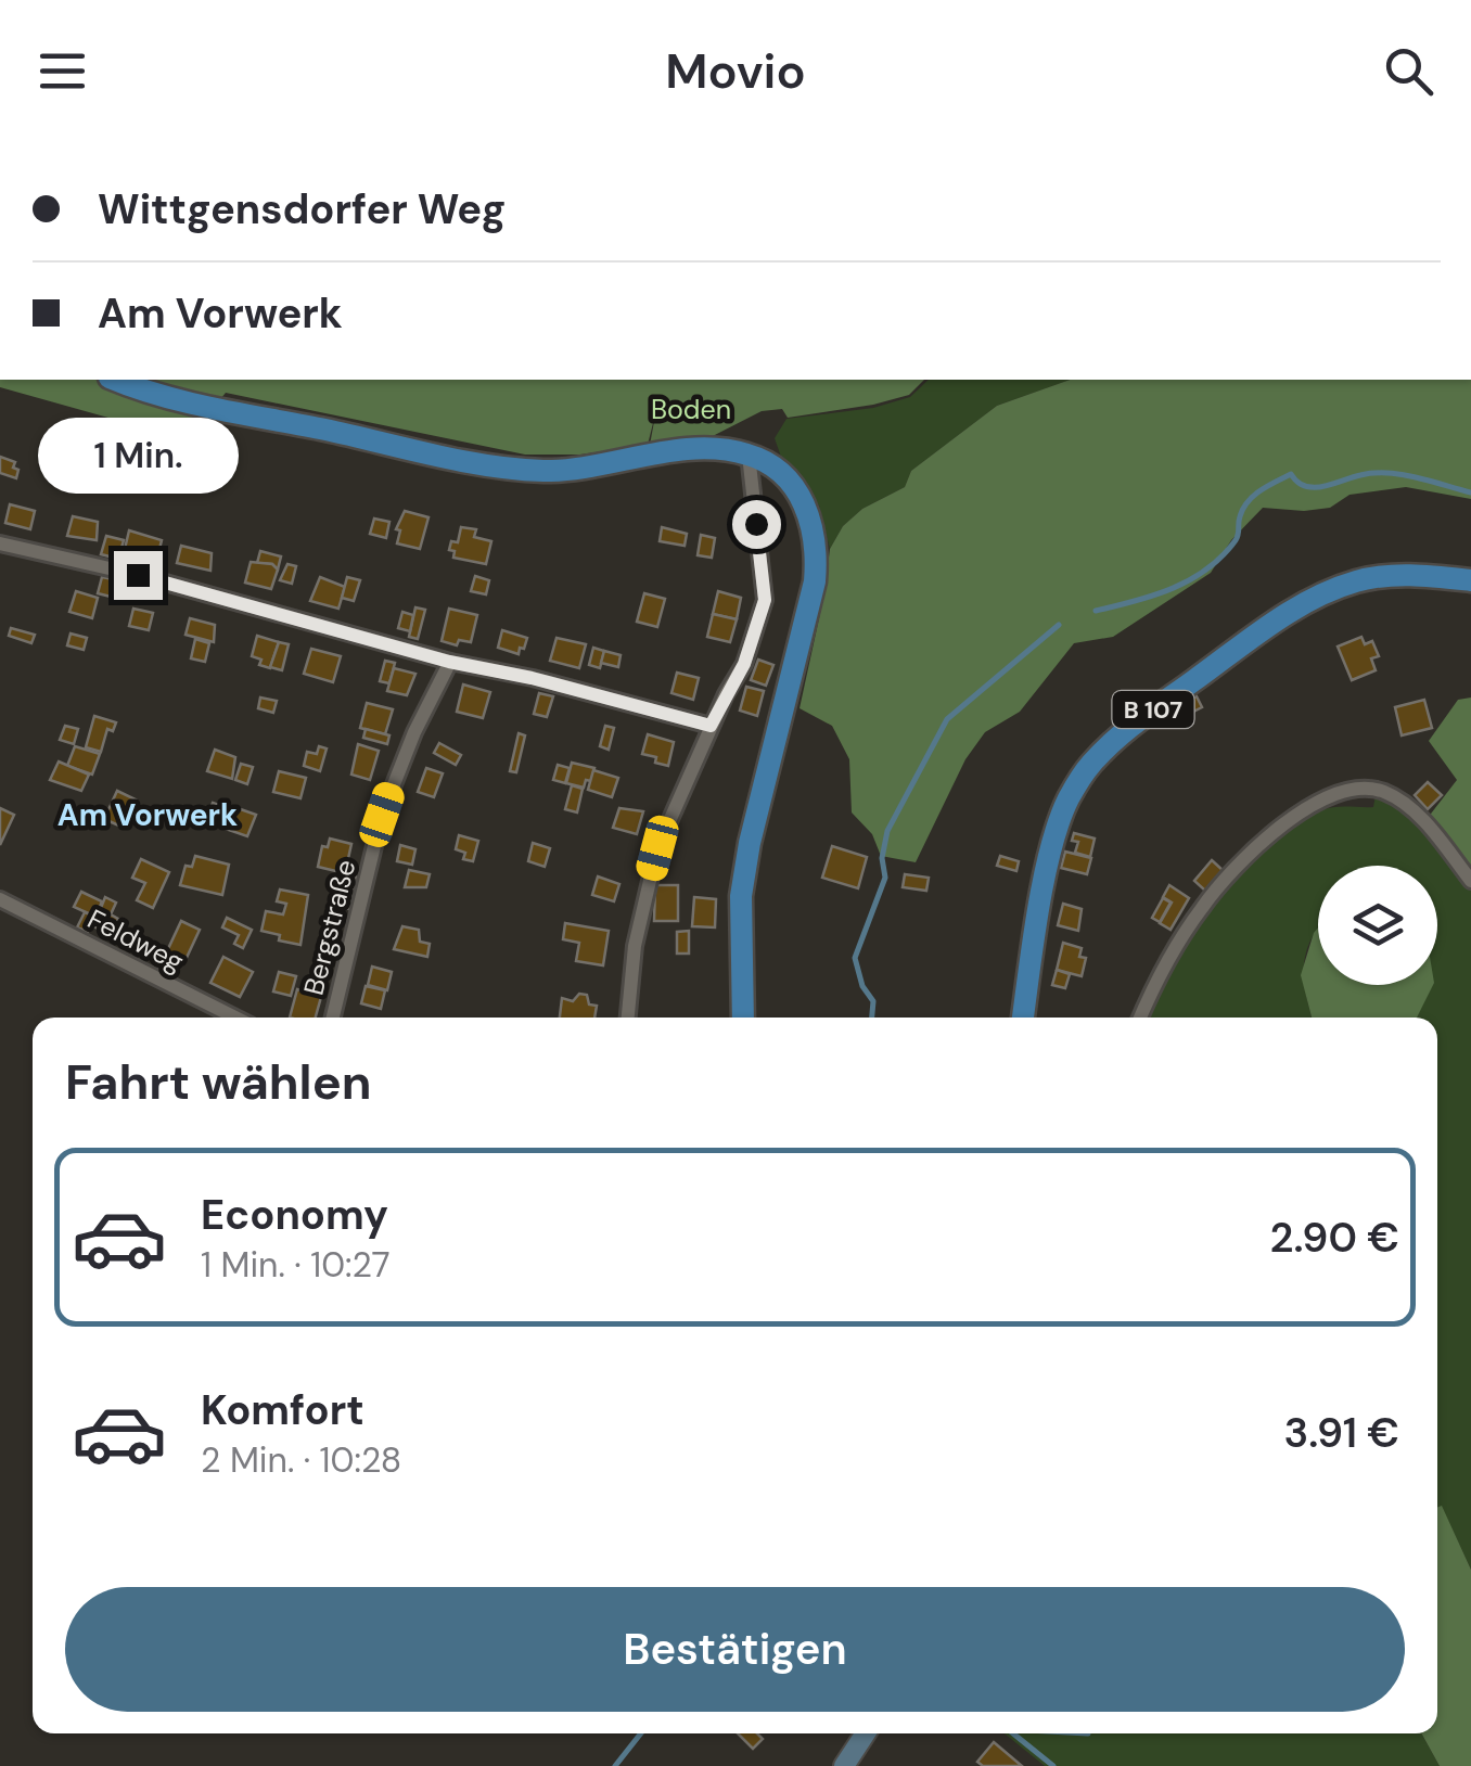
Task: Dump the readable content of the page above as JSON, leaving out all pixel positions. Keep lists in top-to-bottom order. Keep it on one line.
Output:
{"streets":{"main road":["B 107"],"street":["Bergstraße","Feldweg"]},"districts":["Am Vorwerk"],"parks":["Boden"],"page":{"header":"Movio","banner":["Wittgensdorfer Weg","Am Vorwerk"],"bubble":"1 Min.","heading":"Fahrt wählen","list":[{"name":"Economy","note":"1 Min. · 10:27","value":"2.90 €"},{"name":"Komfort","note":"2 Min. · 10:28","value":"3.91 €"}],"buttons":"Bestätigen"}}
